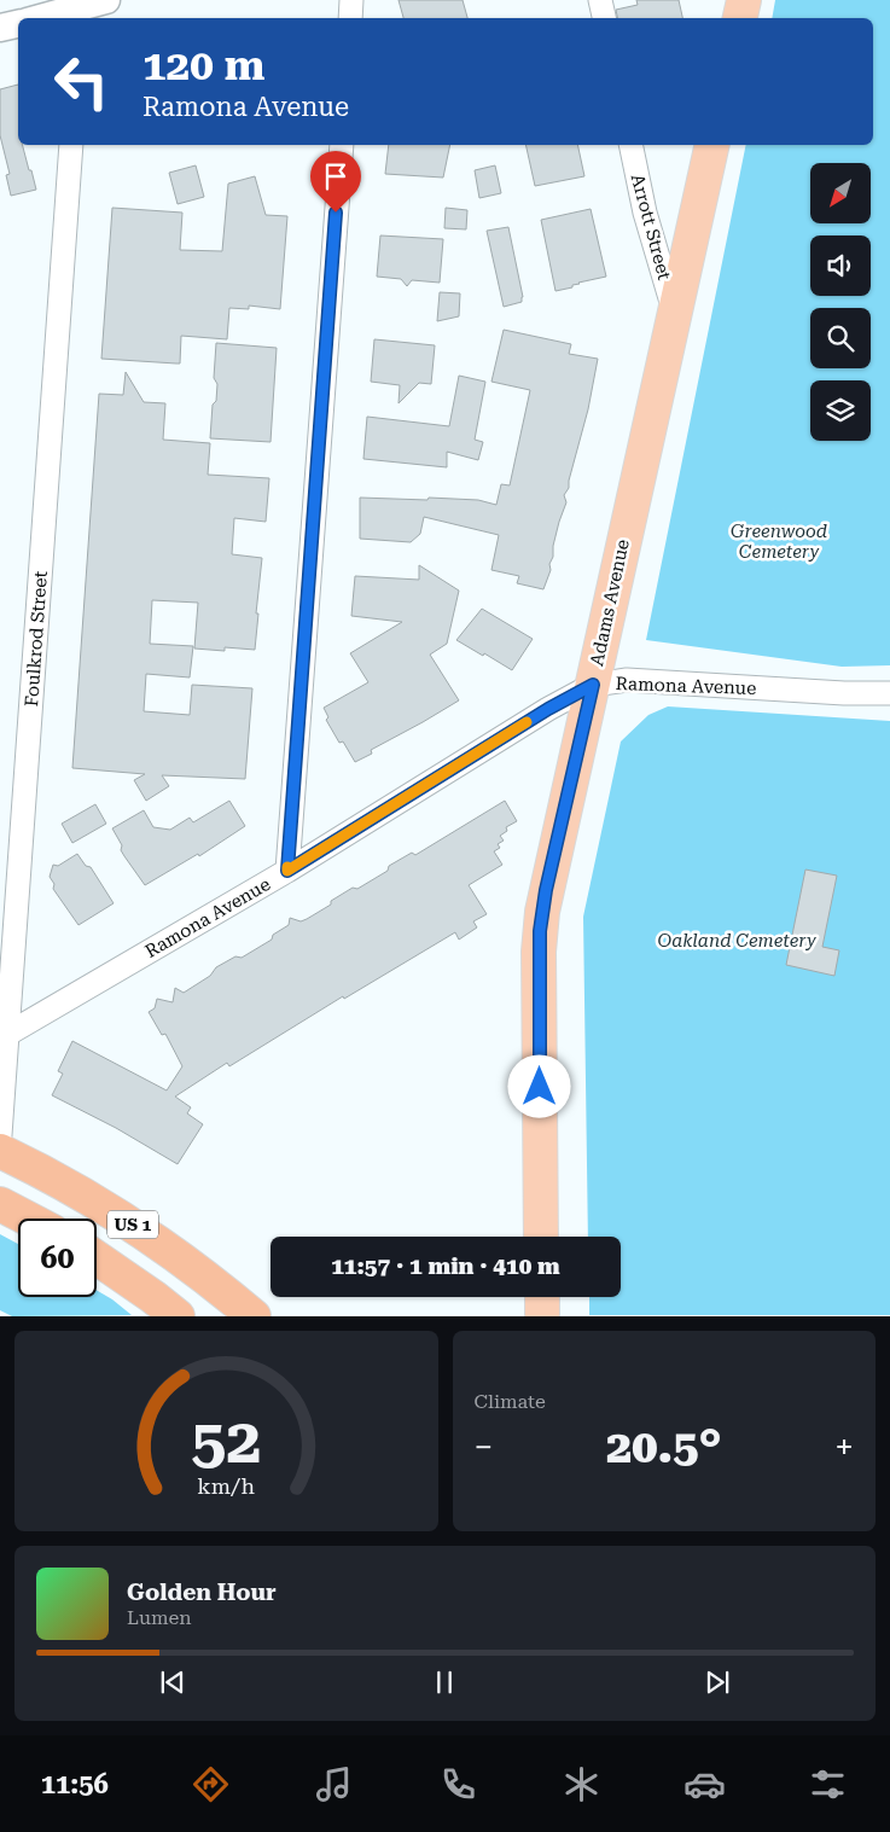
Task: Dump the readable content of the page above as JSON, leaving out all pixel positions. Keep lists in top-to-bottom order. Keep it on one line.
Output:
{"streets":{"highway":["US 1"],"main road":["Adams Avenue"],"street":["Arrott Street","Foulkrod Street","Ramona Avenue"]},"crossings":[["Arrott Street","Adams Avenue"],["Adams Avenue","Ramona Avenue"],["Foulkrod Street","Ramona Avenue"]],"parks":["Greenwood Cemetery","Oakland Cemetery"],"north":"bottom left","page":{"turn":["120 m","Ramona Avenue"],"limit":"60","trip":"11:57 · 1 min · 410 m","tile":"Climate","heat":["−","20.5°","+"],"song":["Golden Hour","Lumen"],"tabs":"11:56","gauge":["52","km/h"]}}
